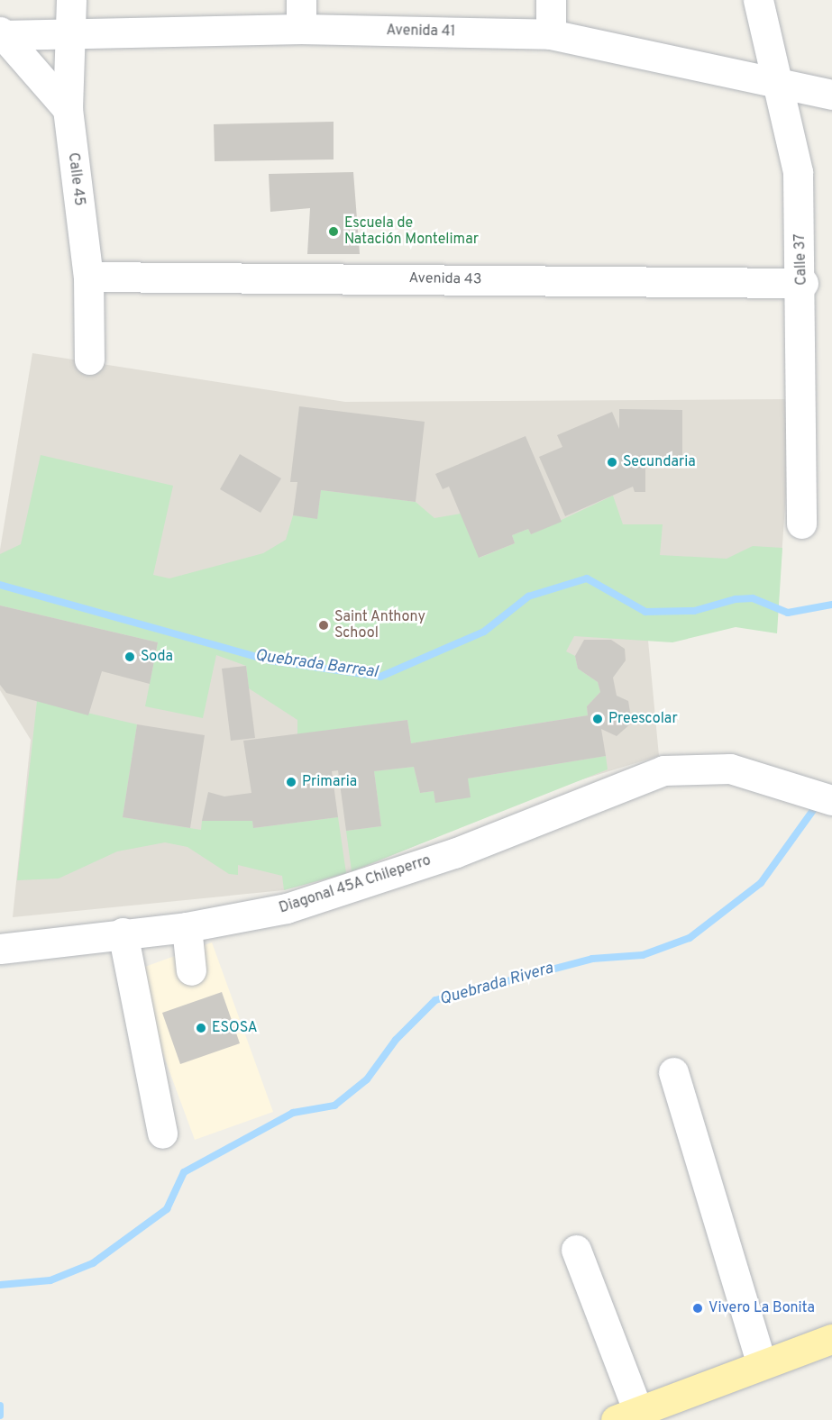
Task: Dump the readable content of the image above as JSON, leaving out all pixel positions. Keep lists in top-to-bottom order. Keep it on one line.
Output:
{"streets":{"street":["Avenida 41","Calle 45","Calle 37","Avenida 43","Diagonal 45A Chileperro"]},"crossings":[["Avenida 41","Calle 45"],["Avenida 41","Calle 37"],["Calle 45","Avenida 43"],["Calle 37","Avenida 43"]],"water":["Quebrada Barreal","Quebrada Rivera"],"places":["Escuela de Natación Montelimar","Secundaria","Saint Anthony School","Soda","Preescolar","Primaria","ESOSA","Vivero La Bonita"]}
